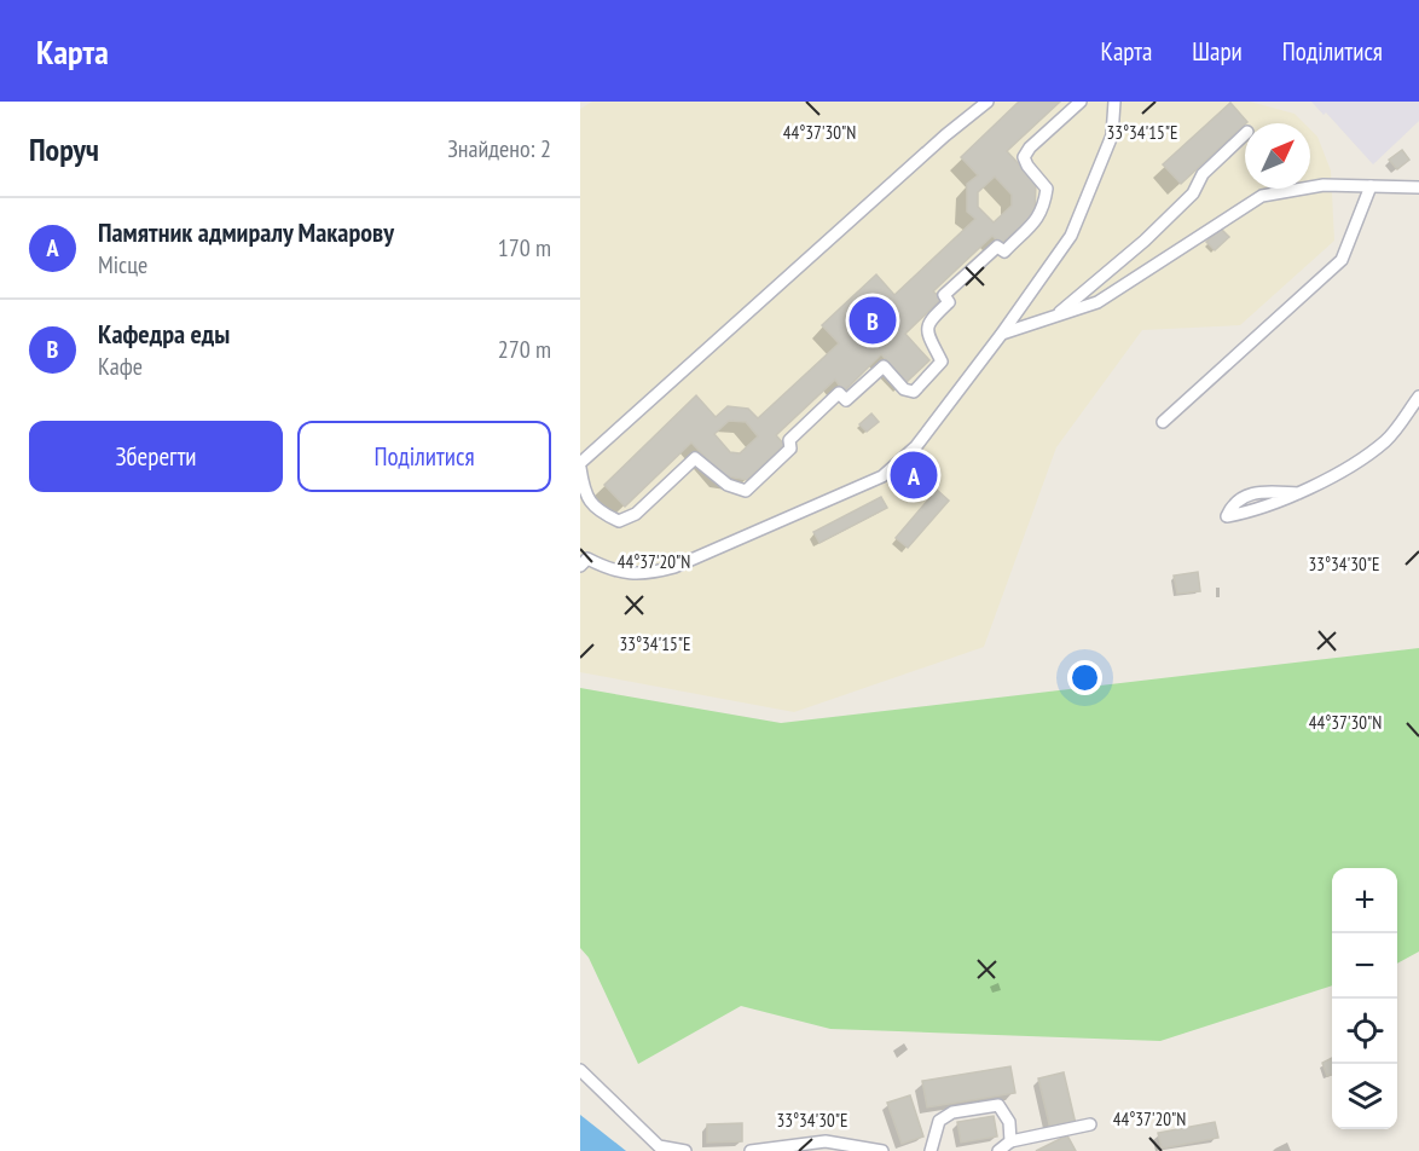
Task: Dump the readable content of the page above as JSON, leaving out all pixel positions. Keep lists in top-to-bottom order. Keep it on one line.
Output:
{"north":"top right","page":{"header":"Карта","nav":["Карта","Шари","Поділитися"],"heading":["Поруч","Знайдено: 2"],"list":[{"mark":"A","name":"Памятник адмиралу Макарову","note":"Місце","value":"170 m"},{"mark":"B","name":"Кафедра еды","note":"Кафе","value":"270 m"}],"pins":["B","A"],"buttons":["Зберегти","Поділитися"],"map_buttons":["+","−"]},"coordinates":["33°34'15\"E","44°37'30\"N","44°37'20\"N","33°34'30\"E"]}
